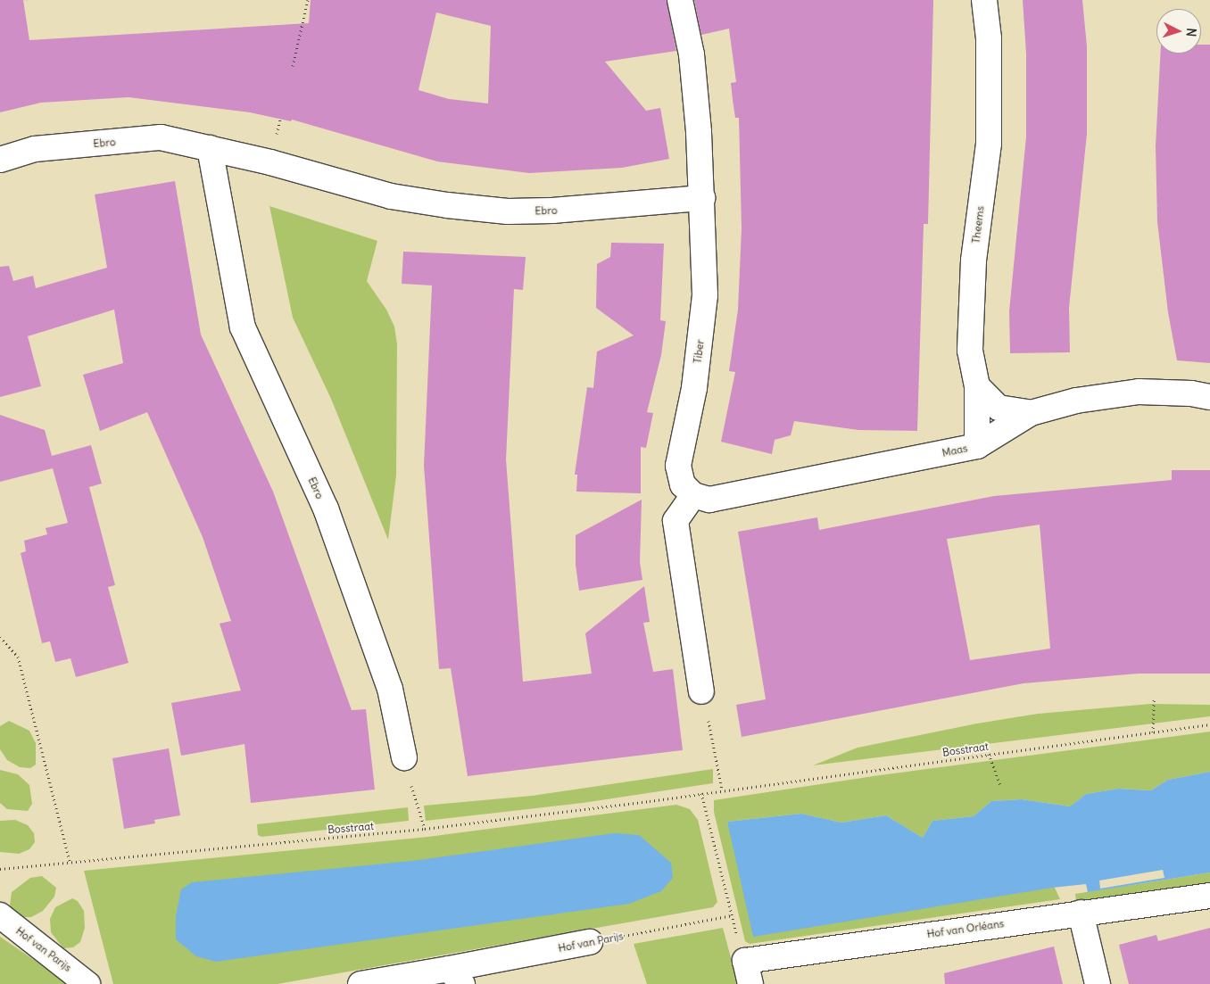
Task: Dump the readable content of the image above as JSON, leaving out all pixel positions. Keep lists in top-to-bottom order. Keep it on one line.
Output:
{"streets":{"street":["Ebro","Theems","Tiber","Maas","Hof van Orléans","Hof van Parijs"],"path":["Bosstraat"]},"crossings":[["Ebro","Tiber"],["Theems","Maas"],["Tiber","Maas"]],"north":"right"}
